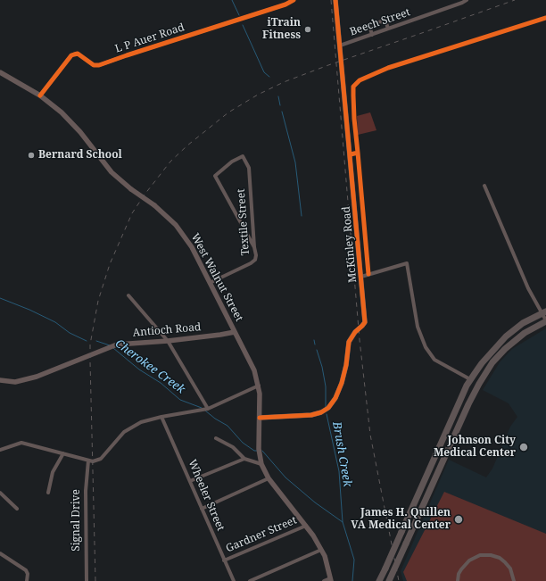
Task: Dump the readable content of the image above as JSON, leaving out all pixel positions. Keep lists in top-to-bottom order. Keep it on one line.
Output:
{"streets":{"street":["Beech Street","L P Auer Road","Textile Street","McKinley Road","West Walnut Street","Antioch Road","Wheeler Street","Signal Drive","Gardner Street"]},"crossings":[["Beech Street","McKinley Road"],["L P Auer Road","West Walnut Street"],["Textile Street","West Walnut Street"],["McKinley Road","West Walnut Street"],["West Walnut Street","Antioch Road"],["West Walnut Street","Gardner Street"],["Wheeler Street","Gardner Street"]],"water":["Cherokee Creek","Brush Creek"],"places":["iTrain Fitness","Bernard School","Johnson City Medical Center","James H. Quillen VA Medical Center"]}
